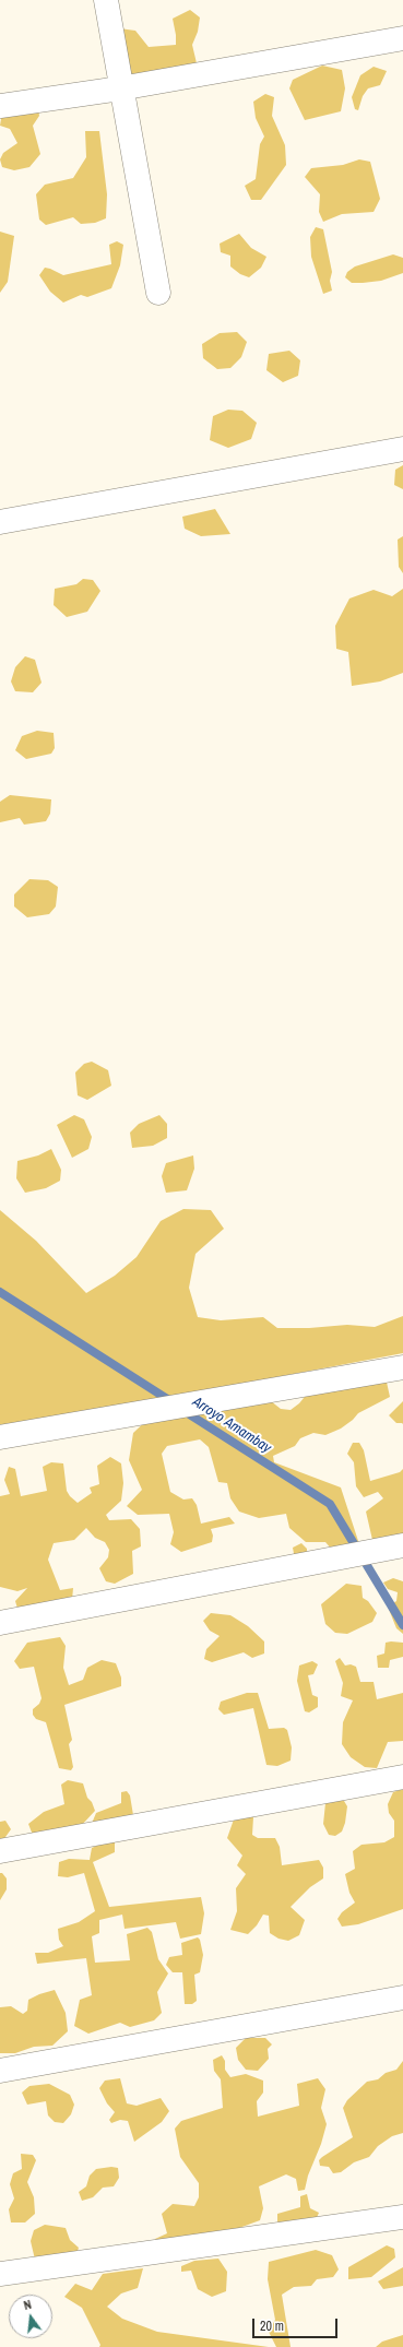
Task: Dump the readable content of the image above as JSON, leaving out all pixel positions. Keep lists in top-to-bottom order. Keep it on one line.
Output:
{"water":["Arroyo Amambay"],"scale_bar":"20 m","north":"top"}
